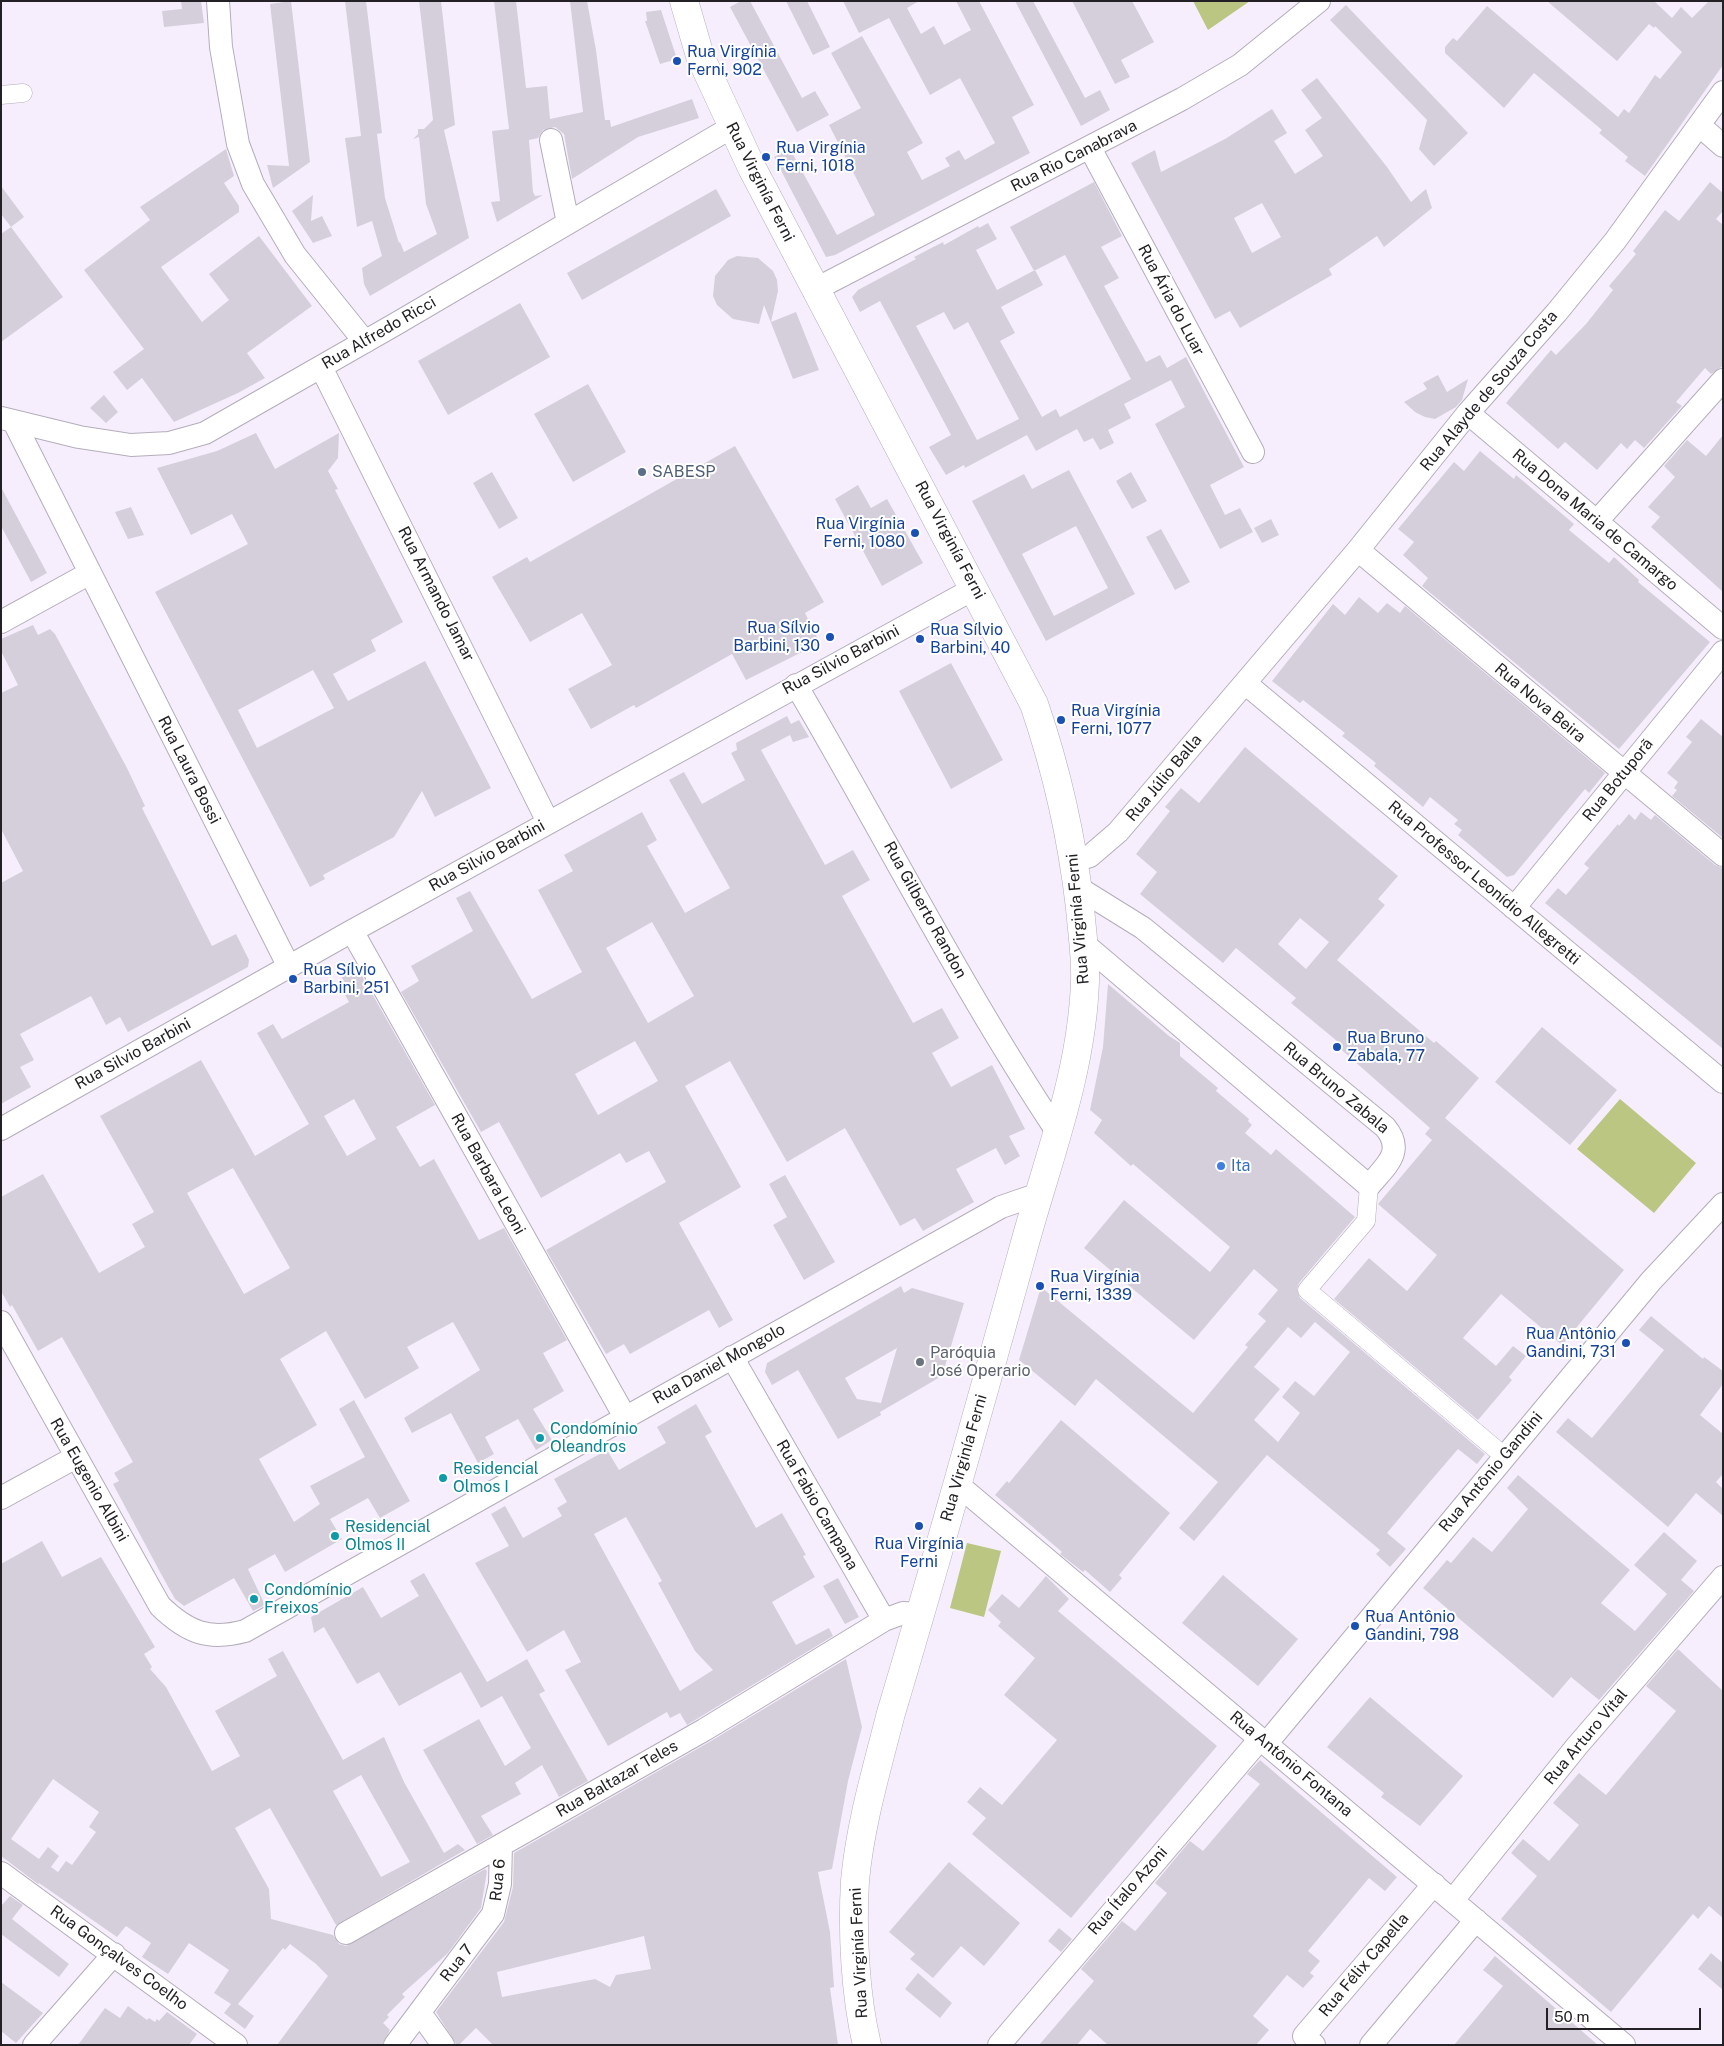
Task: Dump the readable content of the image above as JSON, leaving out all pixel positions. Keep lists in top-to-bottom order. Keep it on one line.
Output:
{"streets":{"street":["Rua Rio Canabrava","Rua Virginía Ferni","Rua Ária do Luar","Rua Alfredo Ricci","Rua Alayde de Souza Costa","Rua Dona Maria de Camargo","Rua Armando Jamar","Rua Silvio Barbini","Rua Nova Beira","Rua Laura Bossi","Rua Júlio Balla","Rua Botuporã","Rua Professor Leonídio Allegretti","Rua Gilberto Randon","Rua Bruno Zabala","Rua Barbara Leoni","Rua Daniel Mongolo","Rua Antônio Gandini","Rua Eugenio Albini","Rua Fabio Campana","Rua Arturo Vital","Rua Antônio Fontana","Rua Baltazar Teles","Rua 6","Rua Ítalo Azoni","Rua Gonçalves Coelho","Rua 7","Rua Félix Capella"]},"crossings":[["Rua Rio Canabrava","Rua Virginía Ferni"],["Rua Rio Canabrava","Rua Ária do Luar"],["Rua Virginía Ferni","Rua Alfredo Ricci"],["Rua Virginía Ferni","Rua Silvio Barbini"],["Rua Virginía Ferni","Rua Júlio Balla"],["Rua Virginía Ferni","Rua Gilberto Randon"],["Rua Virginía Ferni","Rua Bruno Zabala"],["Rua Virginía Ferni","Rua Daniel Mongolo"],["Rua Virginía Ferni","Rua Antônio Fontana"],["Rua Alfredo Ricci","Rua Armando Jamar"],["Rua Alfredo Ricci","Rua Laura Bossi"],["Rua Alayde de Souza Costa","Rua Dona Maria de Camargo"],["Rua Alayde de Souza Costa","Rua Nova Beira"],["Rua Alayde de Souza Costa","Rua Júlio Balla"],["Rua Alayde de Souza Costa","Rua Professor Leonídio Allegretti"],["Rua Armando Jamar","Rua Silvio Barbini"],["Rua Silvio Barbini","Rua Laura Bossi"],["Rua Silvio Barbini","Rua Gilberto Randon"],["Rua Silvio Barbini","Rua Barbara Leoni"],["Rua Nova Beira","Rua Botuporã"],["Rua Júlio Balla","Rua Professor Leonídio Allegretti"],["Rua Júlio Balla","Rua Bruno Zabala"],["Rua Botuporã","Rua Professor Leonídio Allegretti"],["Rua Barbara Leoni","Rua Daniel Mongolo"],["Rua Daniel Mongolo","Rua Eugenio Albini"],["Rua Daniel Mongolo","Rua Fabio Campana"],["Rua Antônio Gandini","Rua Antônio Fontana"],["Rua Antônio Gandini","Rua Ítalo Azoni"],["Rua Fabio Campana","Rua Baltazar Teles"],["Rua Arturo Vital","Rua Antônio Fontana"],["Rua Antônio Fontana","Rua Ítalo Azoni"],["Rua Antônio Fontana","Rua Félix Capella"],["Rua Baltazar Teles","Rua 6"],["Rua 6","Rua 7"]],"places":["Rua Virgínia Ferni, 902","Rua Virgínia Ferni, 1018","SABESP","Rua Virgínia Ferni, 1080","Rua Sílvio Barbini, 130","Rua Sílvio Barbini, 40","Rua Virgínia Ferni, 1077","Rua Sílvio Barbini, 251","Rua Bruno Zabala, 77","Ita","Rua Virgínia Ferni, 1339","Rua Antônio Gandini, 731","Paróquia José Operario","Condomínio Oleandros","Residencial Olmos I","Rua Virgínia Ferni","Residencial Olmos II","Condomínio Freixos","Rua Antônio Gandini, 798"],"scale_bar":"50 m"}
